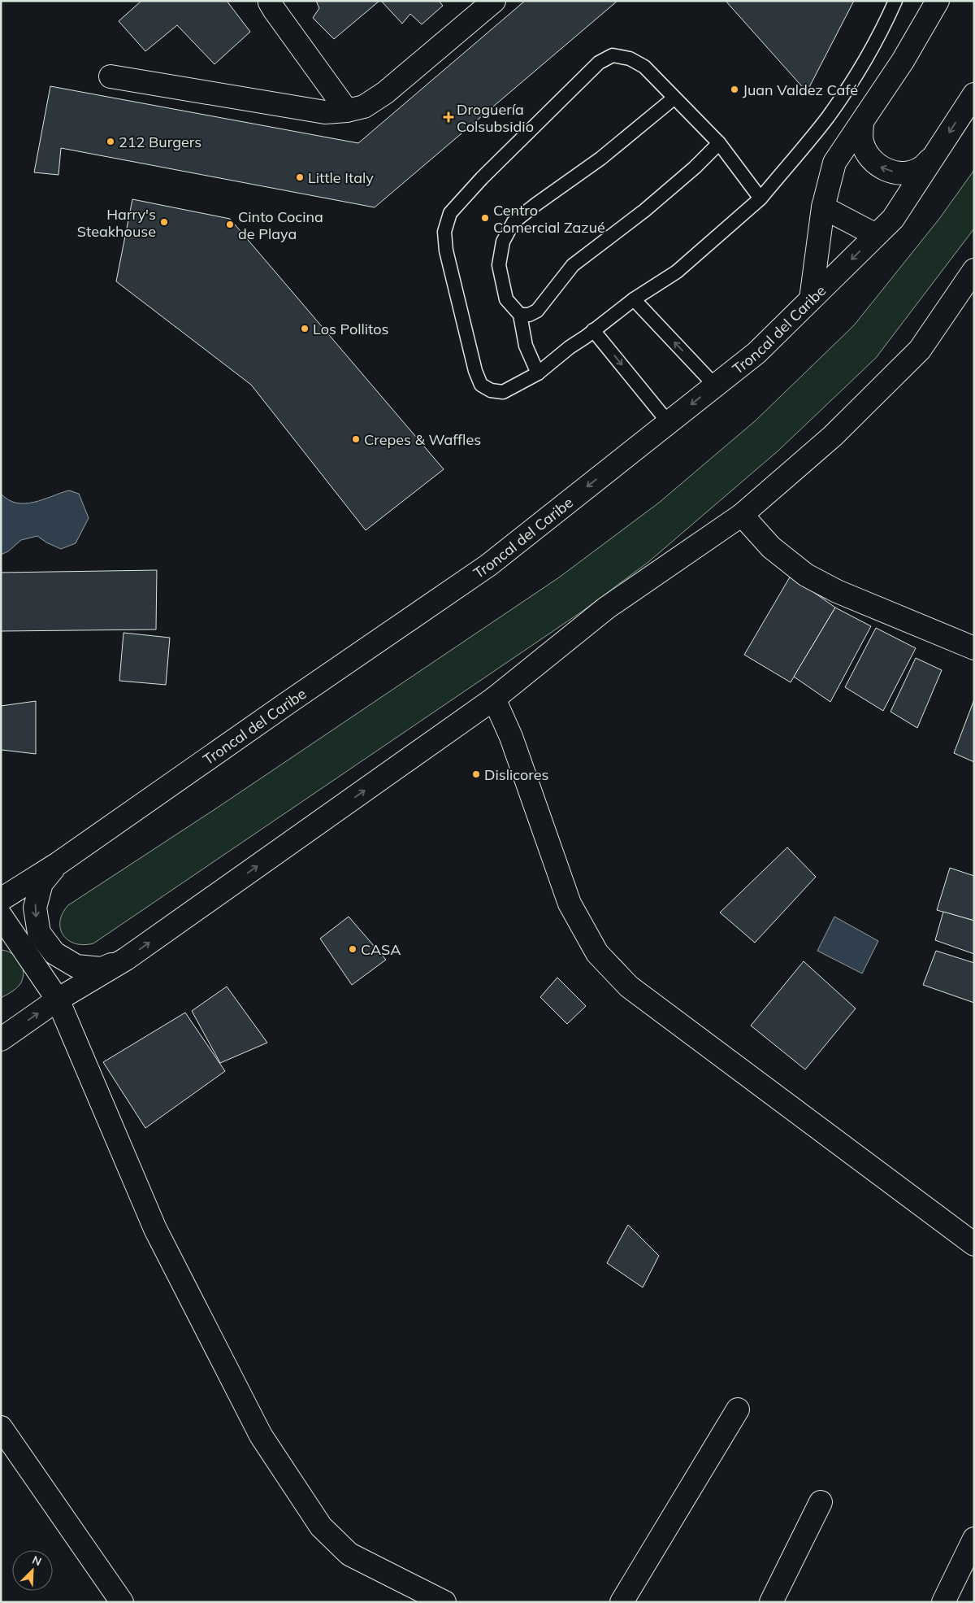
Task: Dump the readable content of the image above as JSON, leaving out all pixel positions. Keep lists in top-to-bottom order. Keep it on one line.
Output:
{"streets":{"main road":["Troncal del Caribe"]},"places":{"other":["Juan Valdez Café","212 Burgers","Little Italy","Centro Comercial Zazué","Harry's Steakhouse","Cinto Cocina de Playa","Los Pollitos","Crepes & Waffles","Dislicores","CASA"],"health":["Droguería Colsubsidio"]},"north":"top right"}
